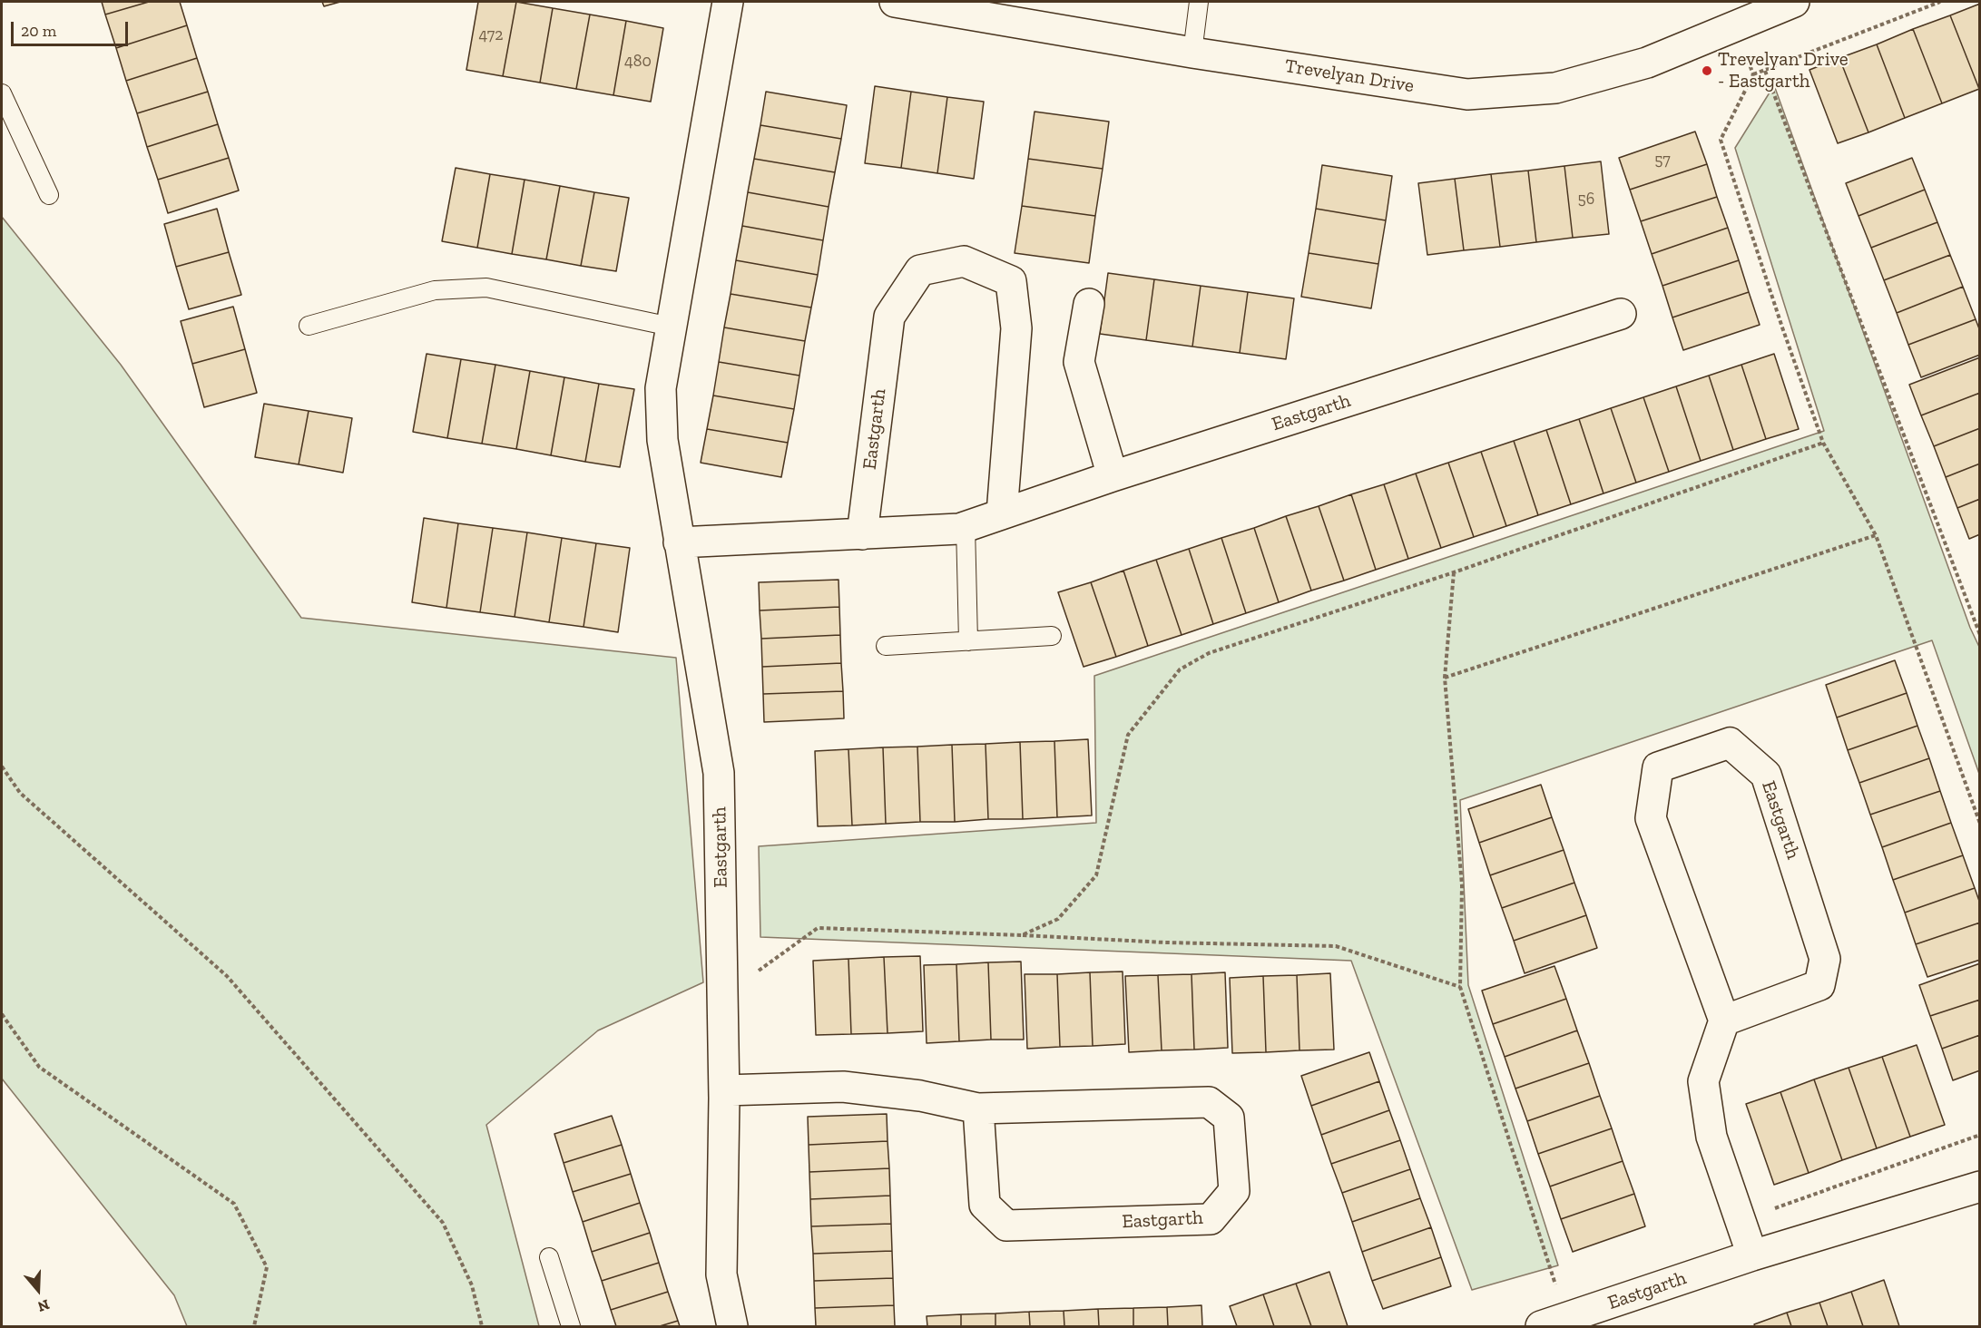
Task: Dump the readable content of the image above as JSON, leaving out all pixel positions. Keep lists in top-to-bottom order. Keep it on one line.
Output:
{"streets":{"street":["Trevelyan Drive","Eastgarth"]},"places":["Trevelyan Drive - Eastgarth"],"house_numbers":["472","480","57","56"],"scale_bar":"20 m","north":"bottom"}
